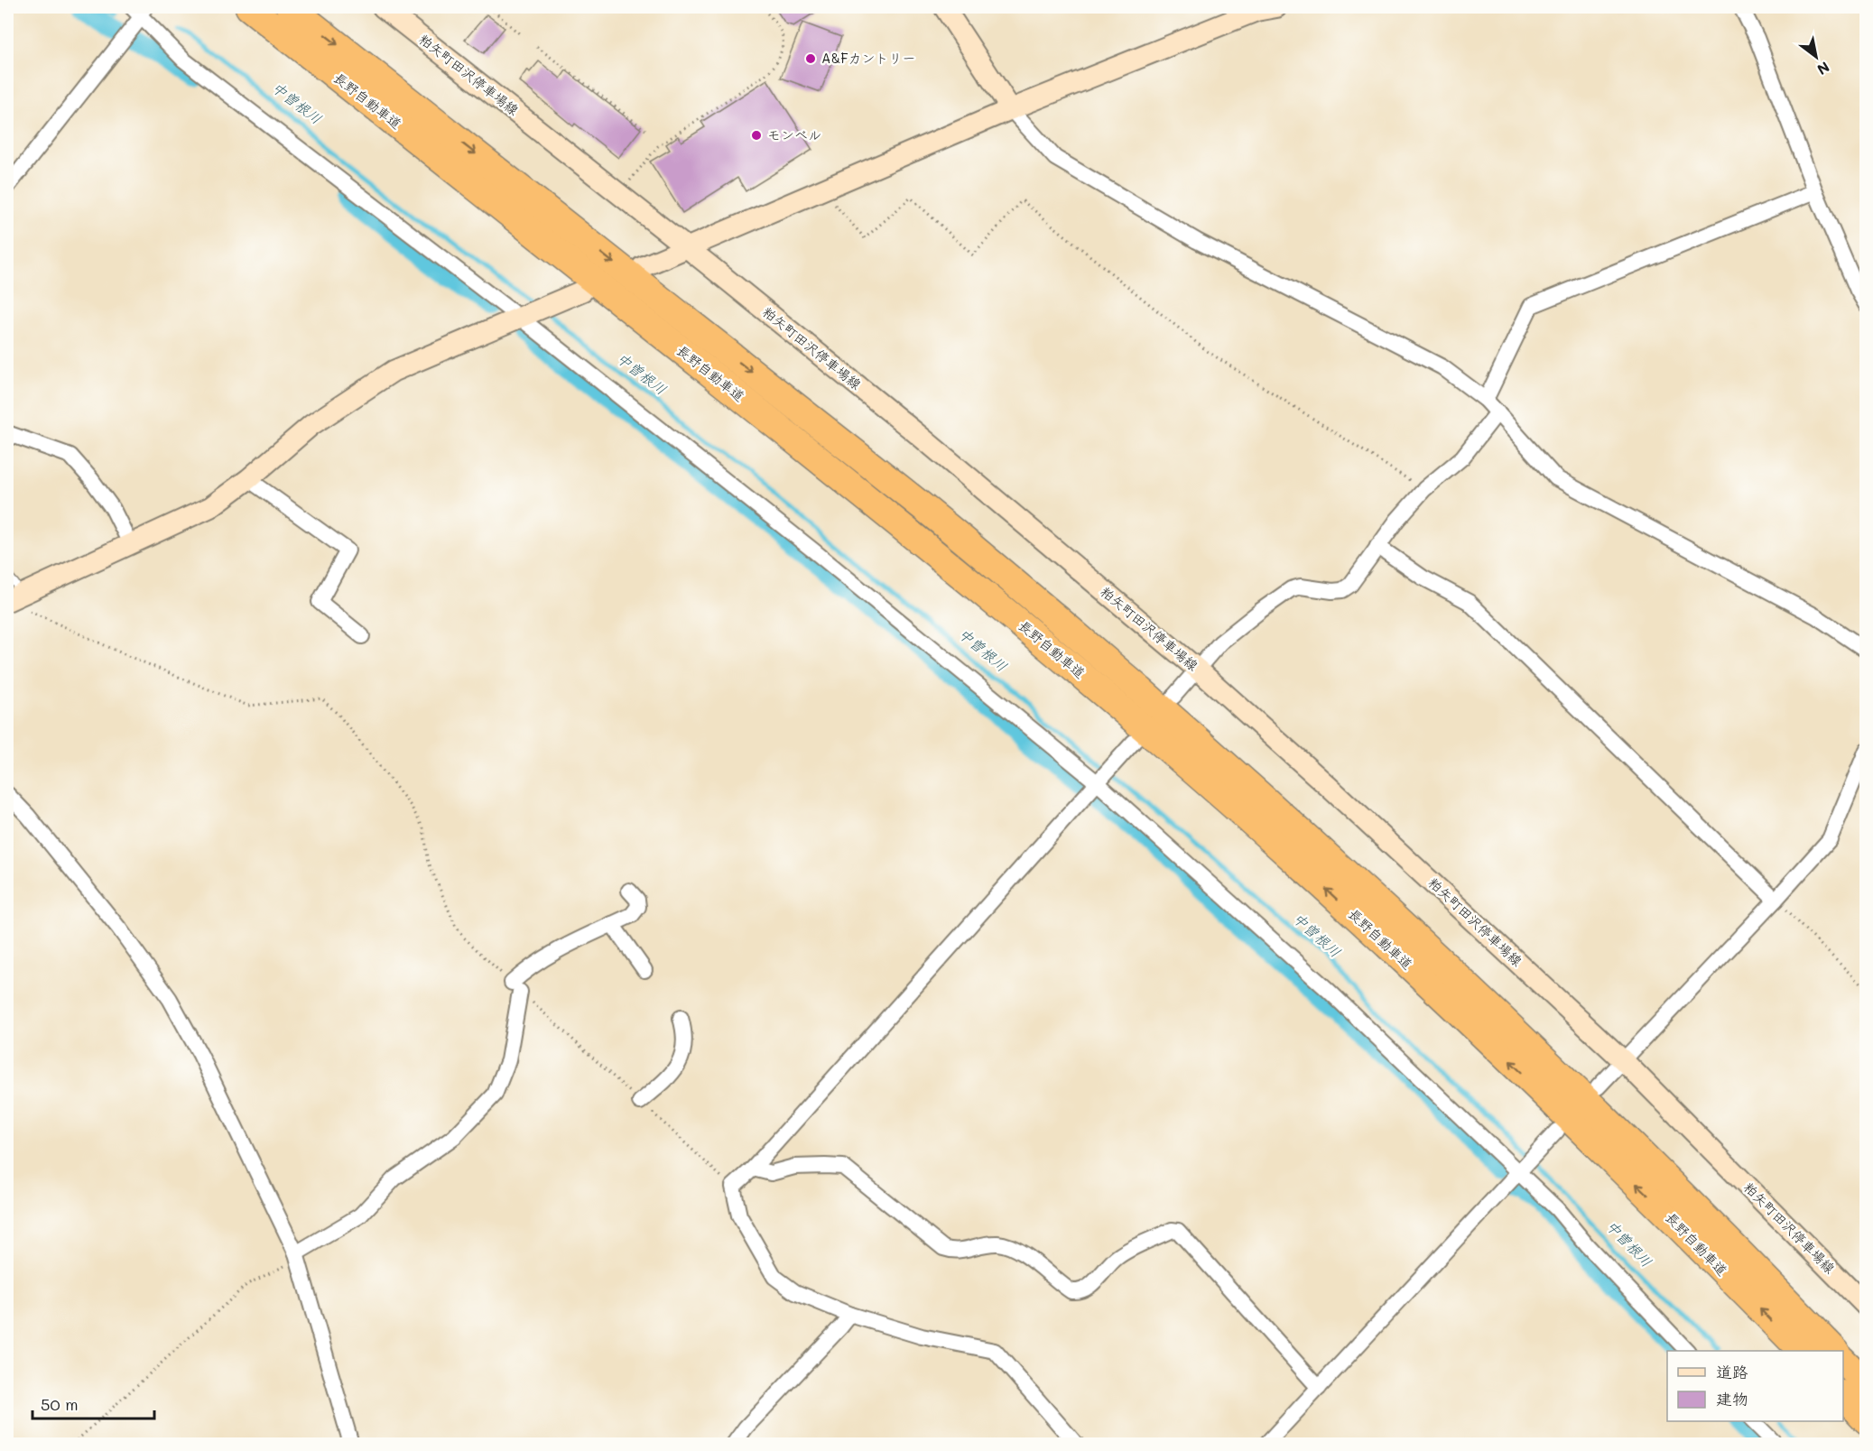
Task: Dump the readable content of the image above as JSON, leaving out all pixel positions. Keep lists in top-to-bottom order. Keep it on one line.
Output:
{"streets":{"highway":["長野自動車道"],"main road":["粕矢町田沢停車場線"]},"water":["中曽根川"],"places":["A&Fカントリー","モンベル"],"legend":["道路","建物"],"scale_bar":"50 m","north":"bottom right"}
